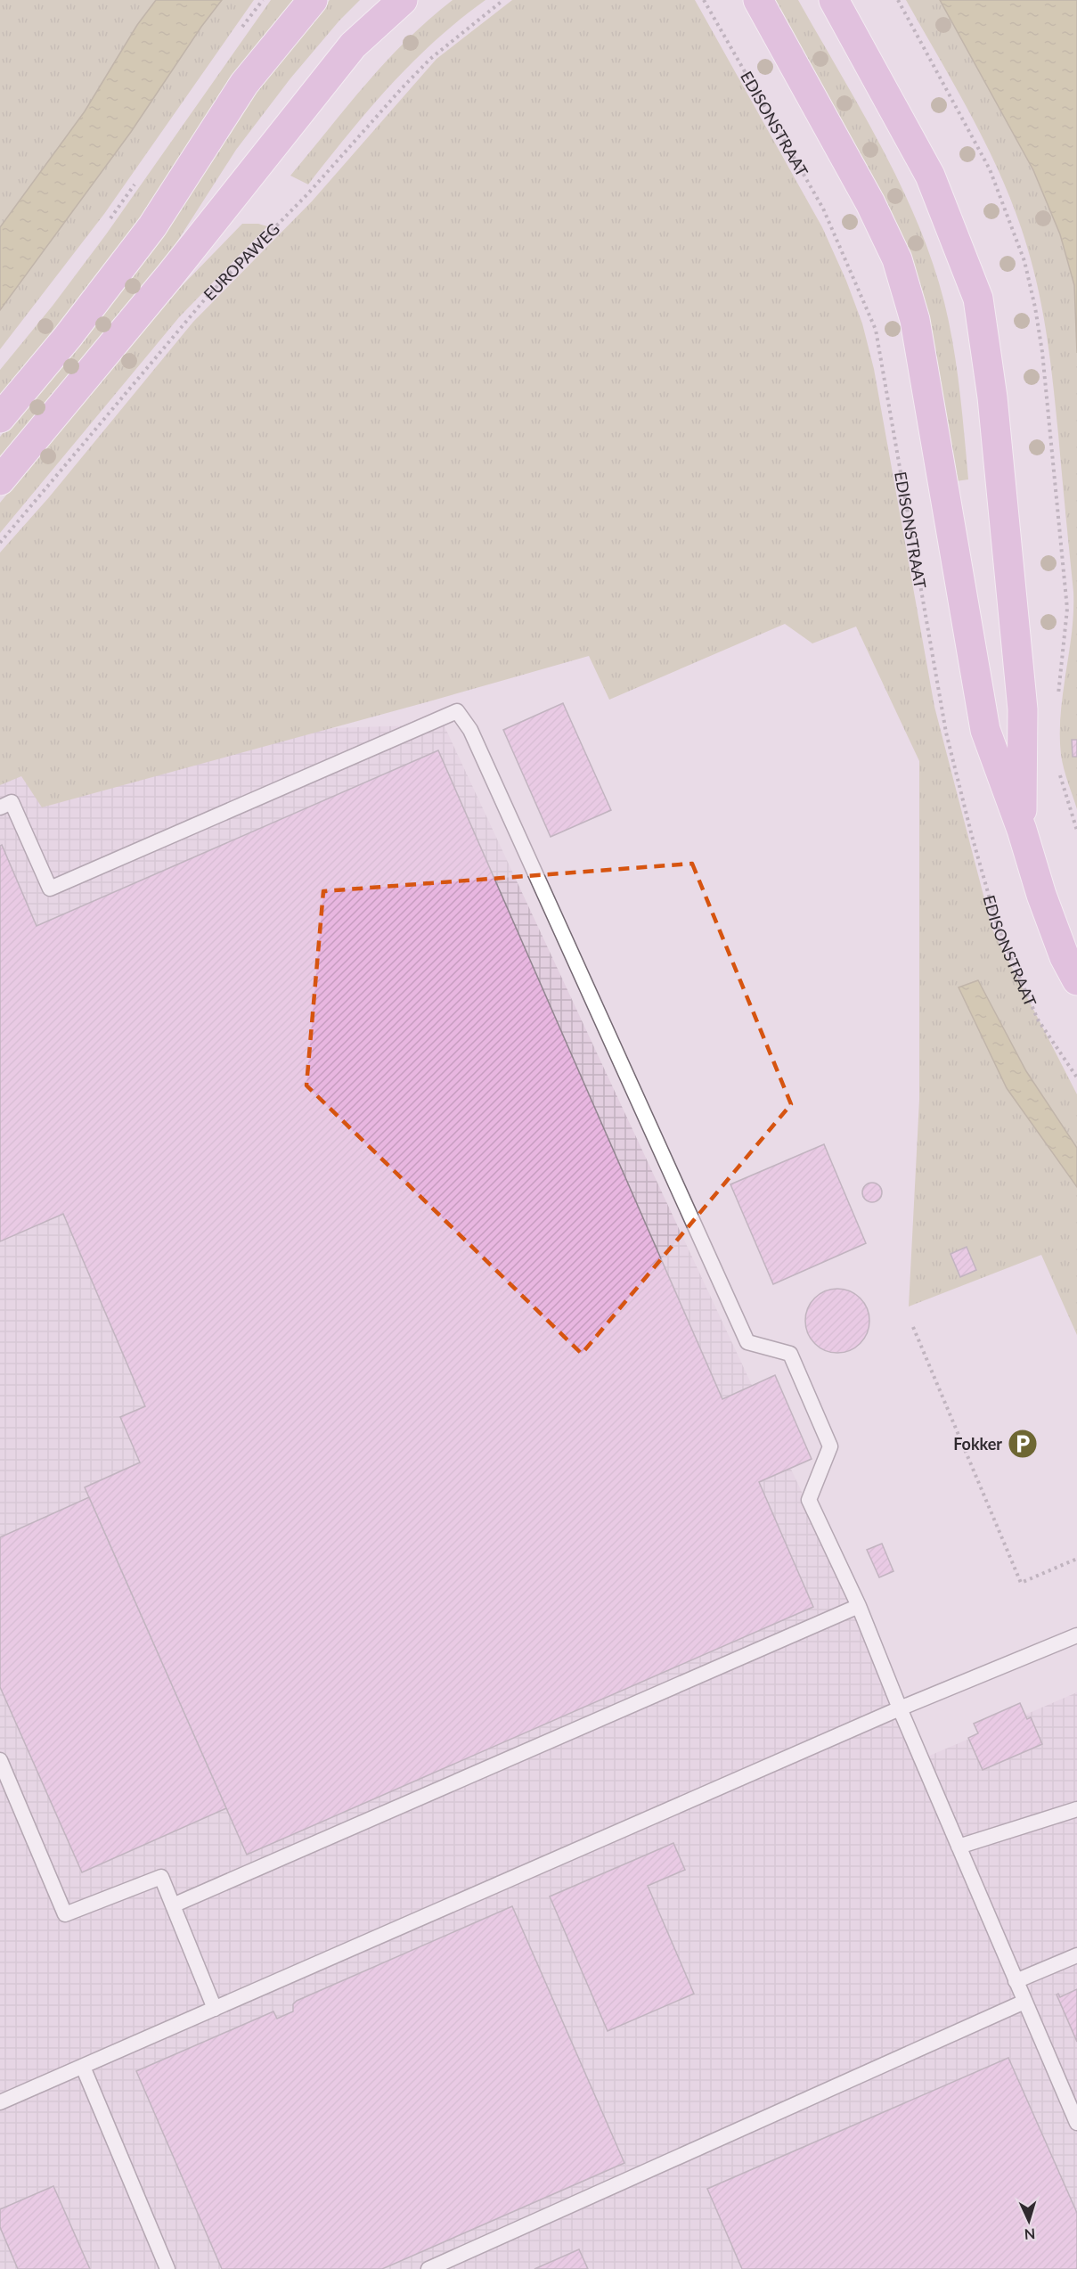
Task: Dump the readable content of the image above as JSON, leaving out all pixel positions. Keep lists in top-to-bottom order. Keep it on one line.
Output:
{"streets":{"path":["EDISONSTRAAT","EUROPAWEG"]},"places":{"parking":["Fokker"]},"north":"bottom"}
